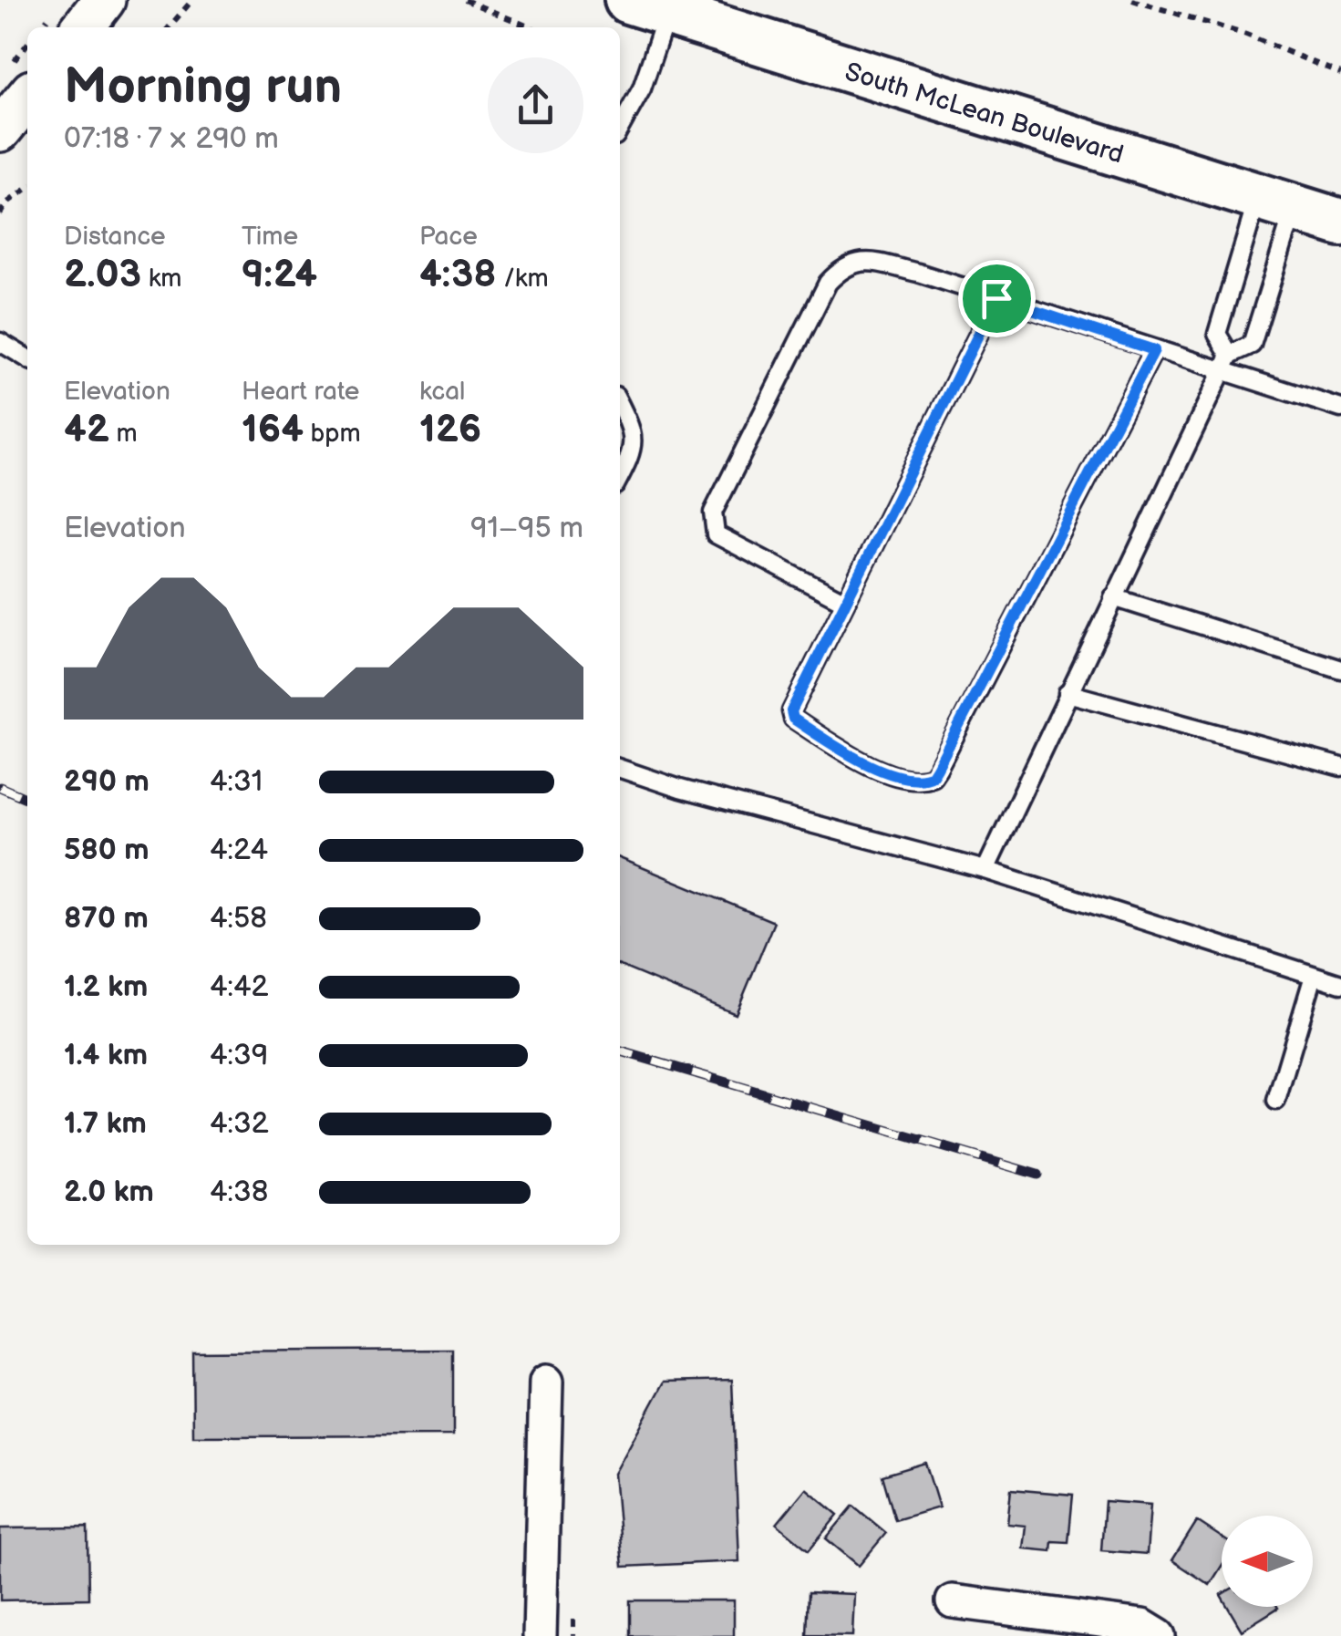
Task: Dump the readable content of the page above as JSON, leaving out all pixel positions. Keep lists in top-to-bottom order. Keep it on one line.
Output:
{"streets":{"main road":["South McLean Boulevard"]},"north":"left","page":{"heading":["Morning run","07:18 · 7 × 290 m"],"stats":[["Distance","2.03 km"],["Time","9:24"],["Pace","4:38 /km"],["Elevation","42 m"],["Heart rate","164 bpm"],["kcal","126"]],"chart":["Elevation","91–95 m"],"list":[{"name":"290 m","note":"4:31"},{"name":"580 m","note":"4:24"},{"name":"870 m","note":"4:58"},{"name":"1.2 km","note":"4:42"},{"name":"1.4 km","note":"4:39"},{"name":"1.7 km","note":"4:32"},{"name":"2.0 km","note":"4:38"}]}}
